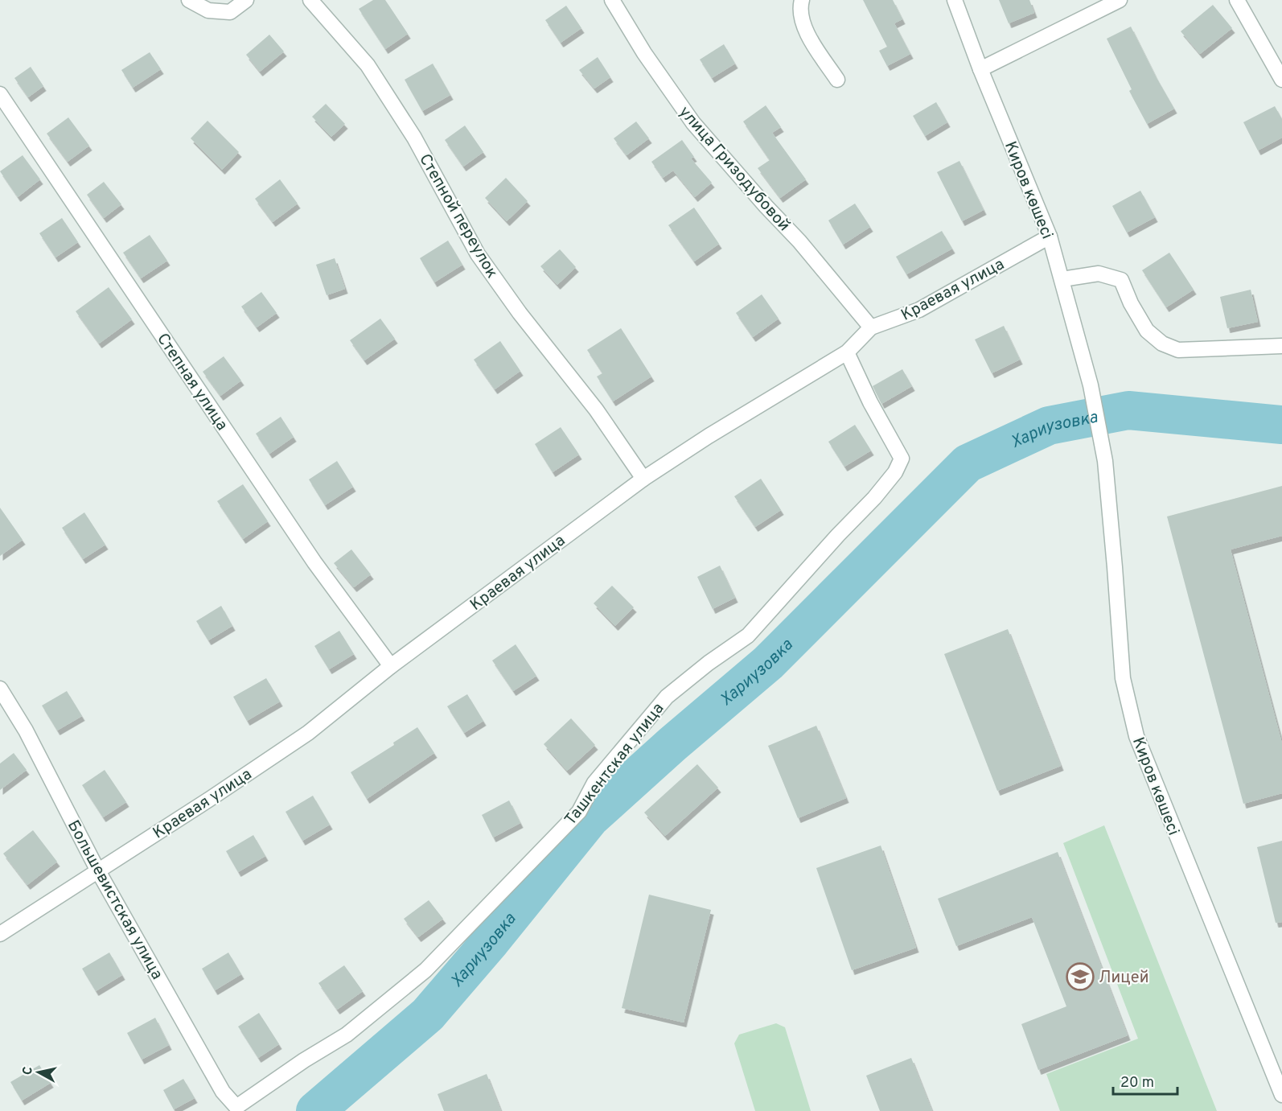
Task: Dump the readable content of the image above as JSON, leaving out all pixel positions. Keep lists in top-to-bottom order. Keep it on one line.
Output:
{"streets":{"street":["улица Гризодубовой","Киров көшесі","Степной переулок","Краевая улица","Степная улица","Ташкентская улица","Большевистская улица"]},"crossings":[["улица Гризодубовой","Краевая улица"],["Киров көшесі","Краевая улица"],["Степной переулок","Краевая улица"],["Краевая улица","Степная улица"],["Краевая улица","Ташкентская улица"],["Краевая улица","Большевистская улица"],["Ташкентская улица","Большевистская улица"]],"water":["Хариузовка"],"places":{"school or university":["Лицей"]},"scale_bar":"20 m","north":"left"}
